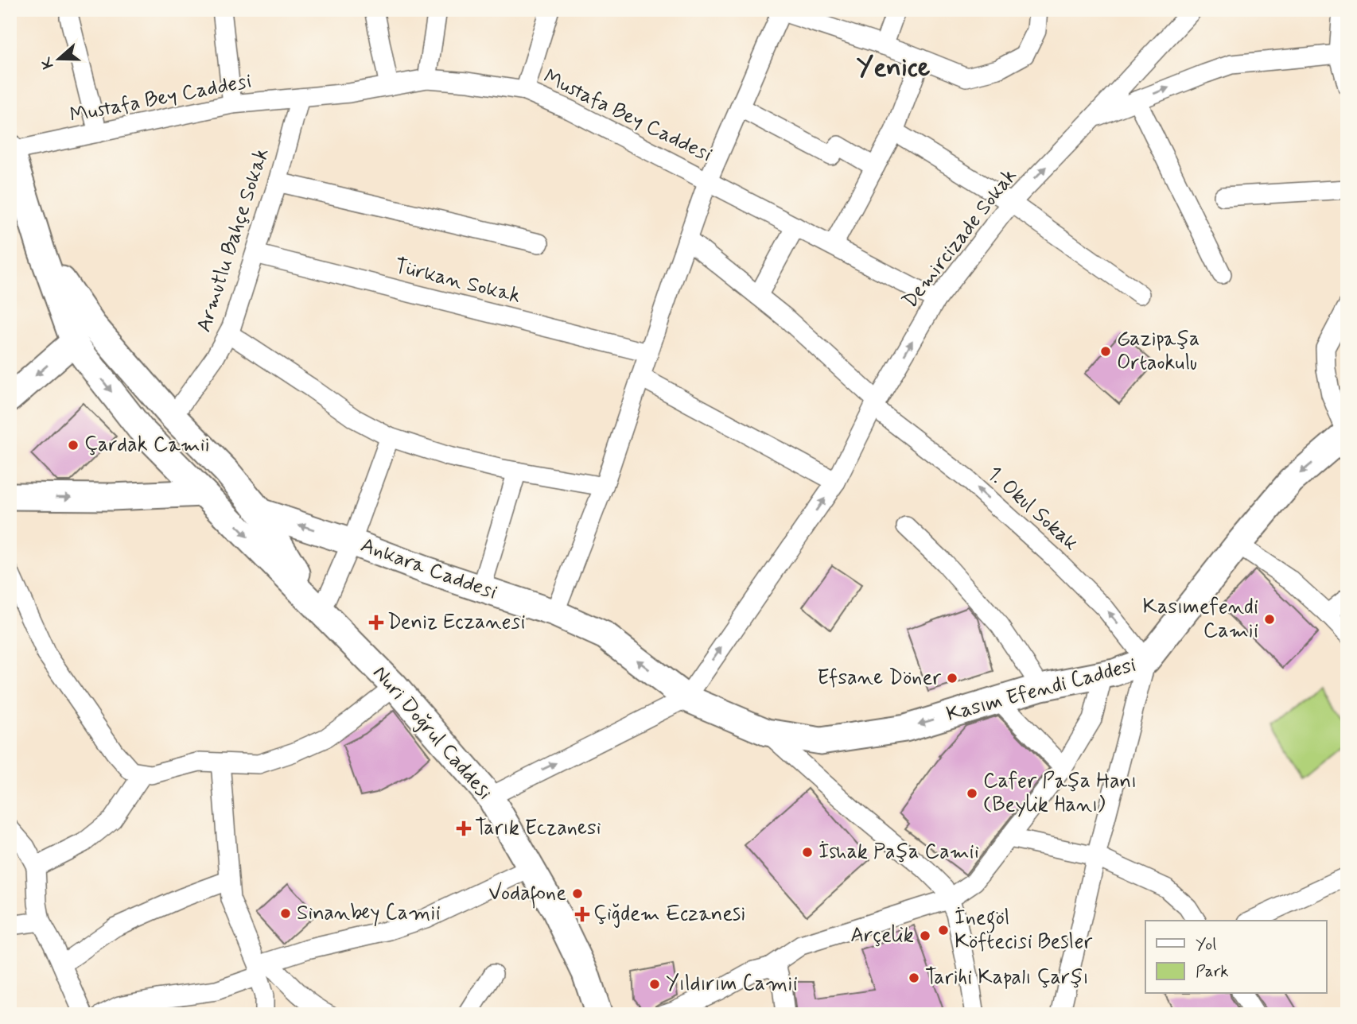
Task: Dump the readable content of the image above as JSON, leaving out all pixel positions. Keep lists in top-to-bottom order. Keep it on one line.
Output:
{"streets":{"street":["Mustafa Bey Caddesi","Demircizade Sokak","Armutlu Bahçe Sokak","Türkan Sokak","1. Okul Sokak","Ankara Caddesi","Kasım Efendi Caddesi","Nuri Doğrul Caddesi"]},"crossings":[["Mustafa Bey Caddesi","Demircizade Sokak"],["Mustafa Bey Caddesi","Armutlu Bahçe Sokak"],["Demircizade Sokak","1. Okul Sokak"],["Demircizade Sokak","Ankara Caddesi"],["Armutlu Bahçe Sokak","Türkan Sokak"],["Armutlu Bahçe Sokak","Nuri Doğrul Caddesi"],["1. Okul Sokak","Kasım Efendi Caddesi"],["Ankara Caddesi","Kasım Efendi Caddesi"],["Ankara Caddesi","Nuri Doğrul Caddesi"]],"one_way":["Demircizade Sokak"],"districts":["Yenice"],"places":{"other":["Gazipaşa Ortaokulu","Çardak Camii","Kasımefendi Camii","Efsane Döner","Cafer Paşa Hanı (Beylik Hanı)","İshak Paşa Camii","Vodafone","Sinanbey Camii","İnegöl Köftecisi Besler","Arçelik","Tarihi Kapalı Çarşı","Yıldırım Camii"],"health":["Deniz Eczanesi","Tarık Eczanesi","Çiğdem Eczanesi"]},"legend":["Yol","Park"],"north":"left"}
